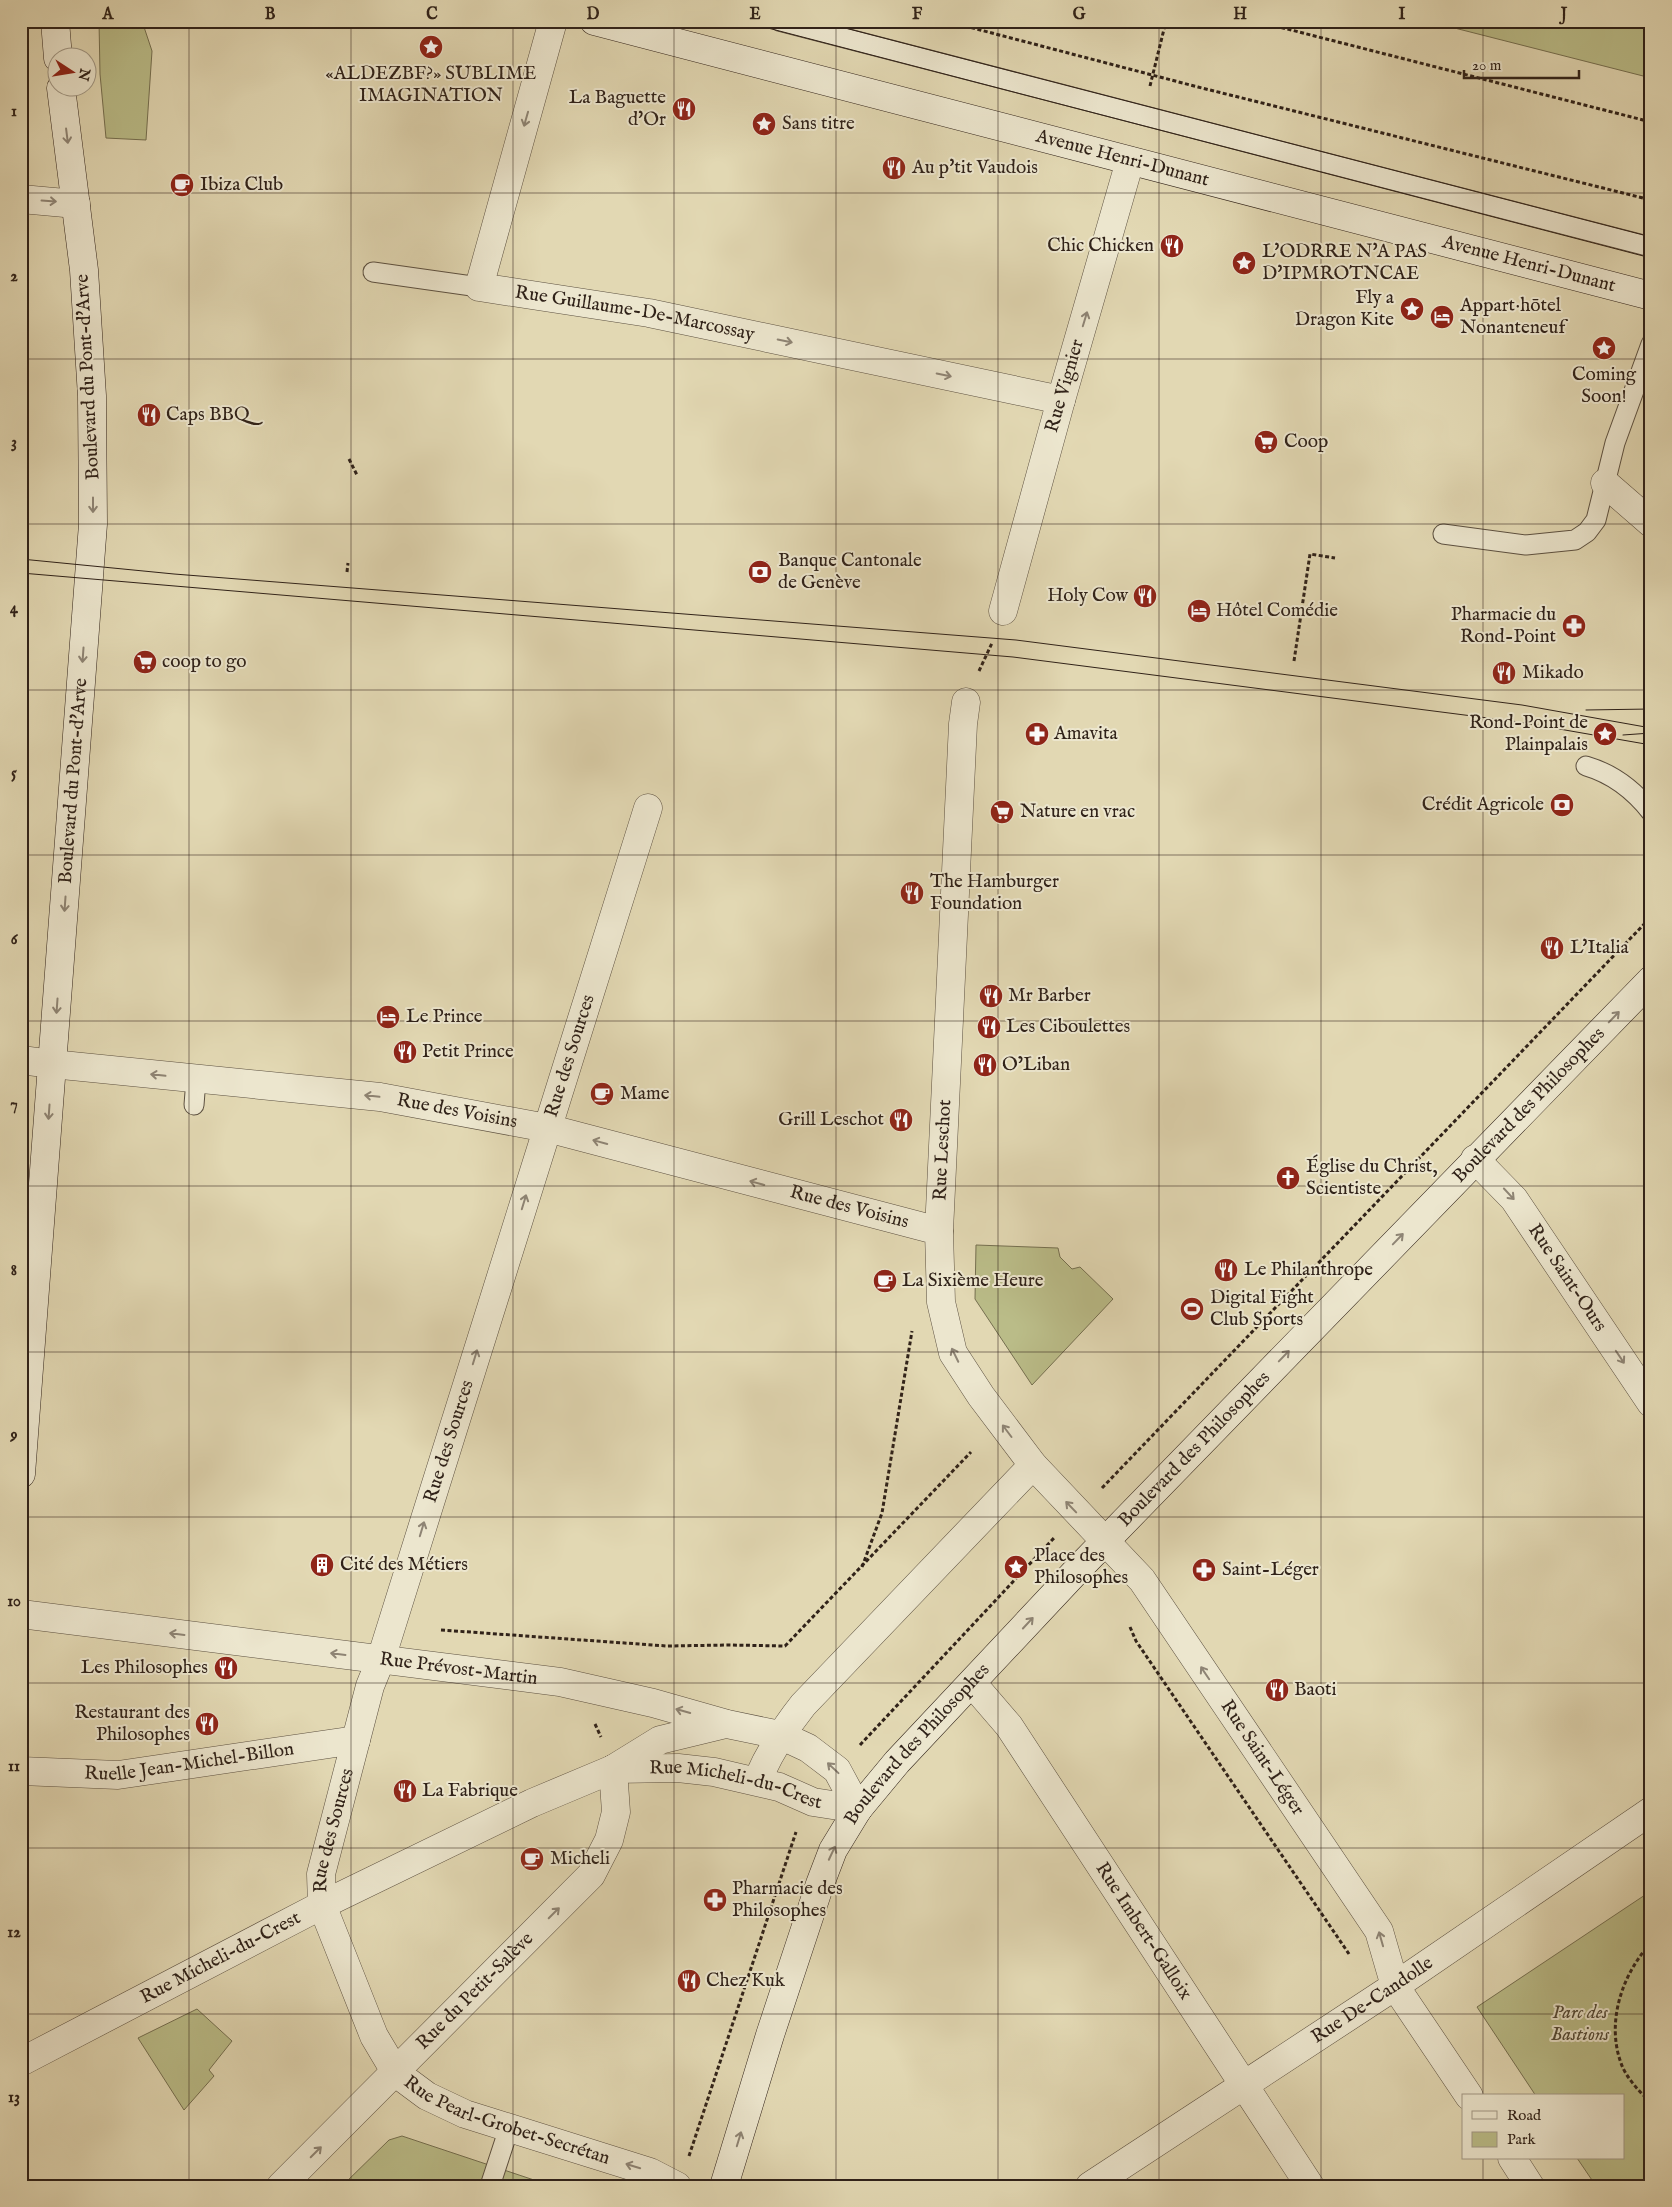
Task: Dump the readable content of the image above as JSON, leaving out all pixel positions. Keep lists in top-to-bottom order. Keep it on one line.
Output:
{"streets":{"street":["Avenue Henri-Dunant","Rue Guillaume-De-Marcossay","Boulevard du Pont-d'Arve","Rue Vignier","Rue des Sources","Boulevard des Philosophes","Rue des Voisins","Rue Leschot","Rue Saint-Ours","Rue Prévost-Martin","Rue Saint-Léger","Ruelle Jean-Michel-Billon","Rue Micheli-du-Crest","Rue Imbert-Galloix","Rue du Petit-Salève","Rue De-Candolle","Rue Pearl-Grobet-Secrétan"]},"crossings":[["Avenue Henri-Dunant","Rue Vignier"],["Rue Guillaume-De-Marcossay","Rue Vignier"],["Boulevard du Pont-d'Arve","Rue des Voisins"],["Rue des Sources","Rue des Voisins"],["Rue des Sources","Rue Prévost-Martin"],["Rue des Sources","Ruelle Jean-Michel-Billon"],["Rue des Sources","Rue Micheli-du-Crest"],["Rue des Sources","Rue du Petit-Salève"],["Rue des Sources","Rue Pearl-Grobet-Secrétan"],["Boulevard des Philosophes","Rue Leschot"],["Boulevard des Philosophes","Rue Saint-Ours"],["Boulevard des Philosophes","Rue Prévost-Martin"],["Boulevard des Philosophes","Rue Saint-Léger"],["Boulevard des Philosophes","Rue Micheli-du-Crest"],["Boulevard des Philosophes","Rue Imbert-Galloix"],["Rue des Voisins","Rue Leschot"],["Rue Leschot","Rue Saint-Léger"],["Rue Prévost-Martin","Rue Micheli-du-Crest"],["Rue Saint-Léger","Rue De-Candolle"],["Rue Micheli-du-Crest","Rue du Petit-Salève"],["Rue Imbert-Galloix","Rue De-Candolle"],["Rue du Petit-Salève","Rue Pearl-Grobet-Secrétan"]],"one_way":["Rue Guillaume-De-Marcossay","Boulevard du Pont-d'Arve","Rue Vignier","Rue des Sources","Boulevard des Philosophes","Rue des Voisins","Rue Leschot","Rue Saint-Ours","Rue Prévost-Martin","Rue Saint-Léger","Rue du Petit-Salève","Rue Pearl-Grobet-Secrétan"],"parks":["Parc des Bastions"],"places":{"place":["«ALDEZBF?» SUBLIME IMAGINATION","Sans titre","L'ODRRE N'A PAS D'IPMROTNCAE","Fly a Dragon Kite","Coming Soon!","Rond-Point de Plainpalais","Place des Philosophes"],"restaurant":["La Baguette d'Or","Au p'tit Vaudois","Chic Chicken","Caps BBQ","Holy Cow","Mikado","The Hamburger Foundation","L'Italia","Mr Barber","Les Ciboulettes","Petit Prince","O’Liban","Grill Leschot","Le Philanthrope","Les Philosophes","Baoti","Restaurant des Philosophes","La Fabrique","Chez Kuk"],"cafe":["Ibiza Club","Mame","La Sixième Heure","Micheli"],"hotel":["Appart‧hōtel Nonanteneuf","Hôtel Comédie","Le Prince"],"supermarket":["Coop","coop to go","Nature en vrac"],"bank":["Banque Cantonale de Genève","Crédit Agricole"],"pharmacy":["Pharmacie du Rond-Point","Amavita","Saint-Léger","Pharmacie des Philosophes"],"church":["Église du Christ, Scientiste"],"sports":["Digital Fight Club Sports"],"building":["Cité des Métiers"]},"legend":["Road","Park"],"scale_bar":"20 m","north":"right","grid":{"columns":["A","B","C","D","E","F","G","H","I","J"],"rows":["1","2","3","4","5","6","7","8","9","10","11","12","13"]}}
